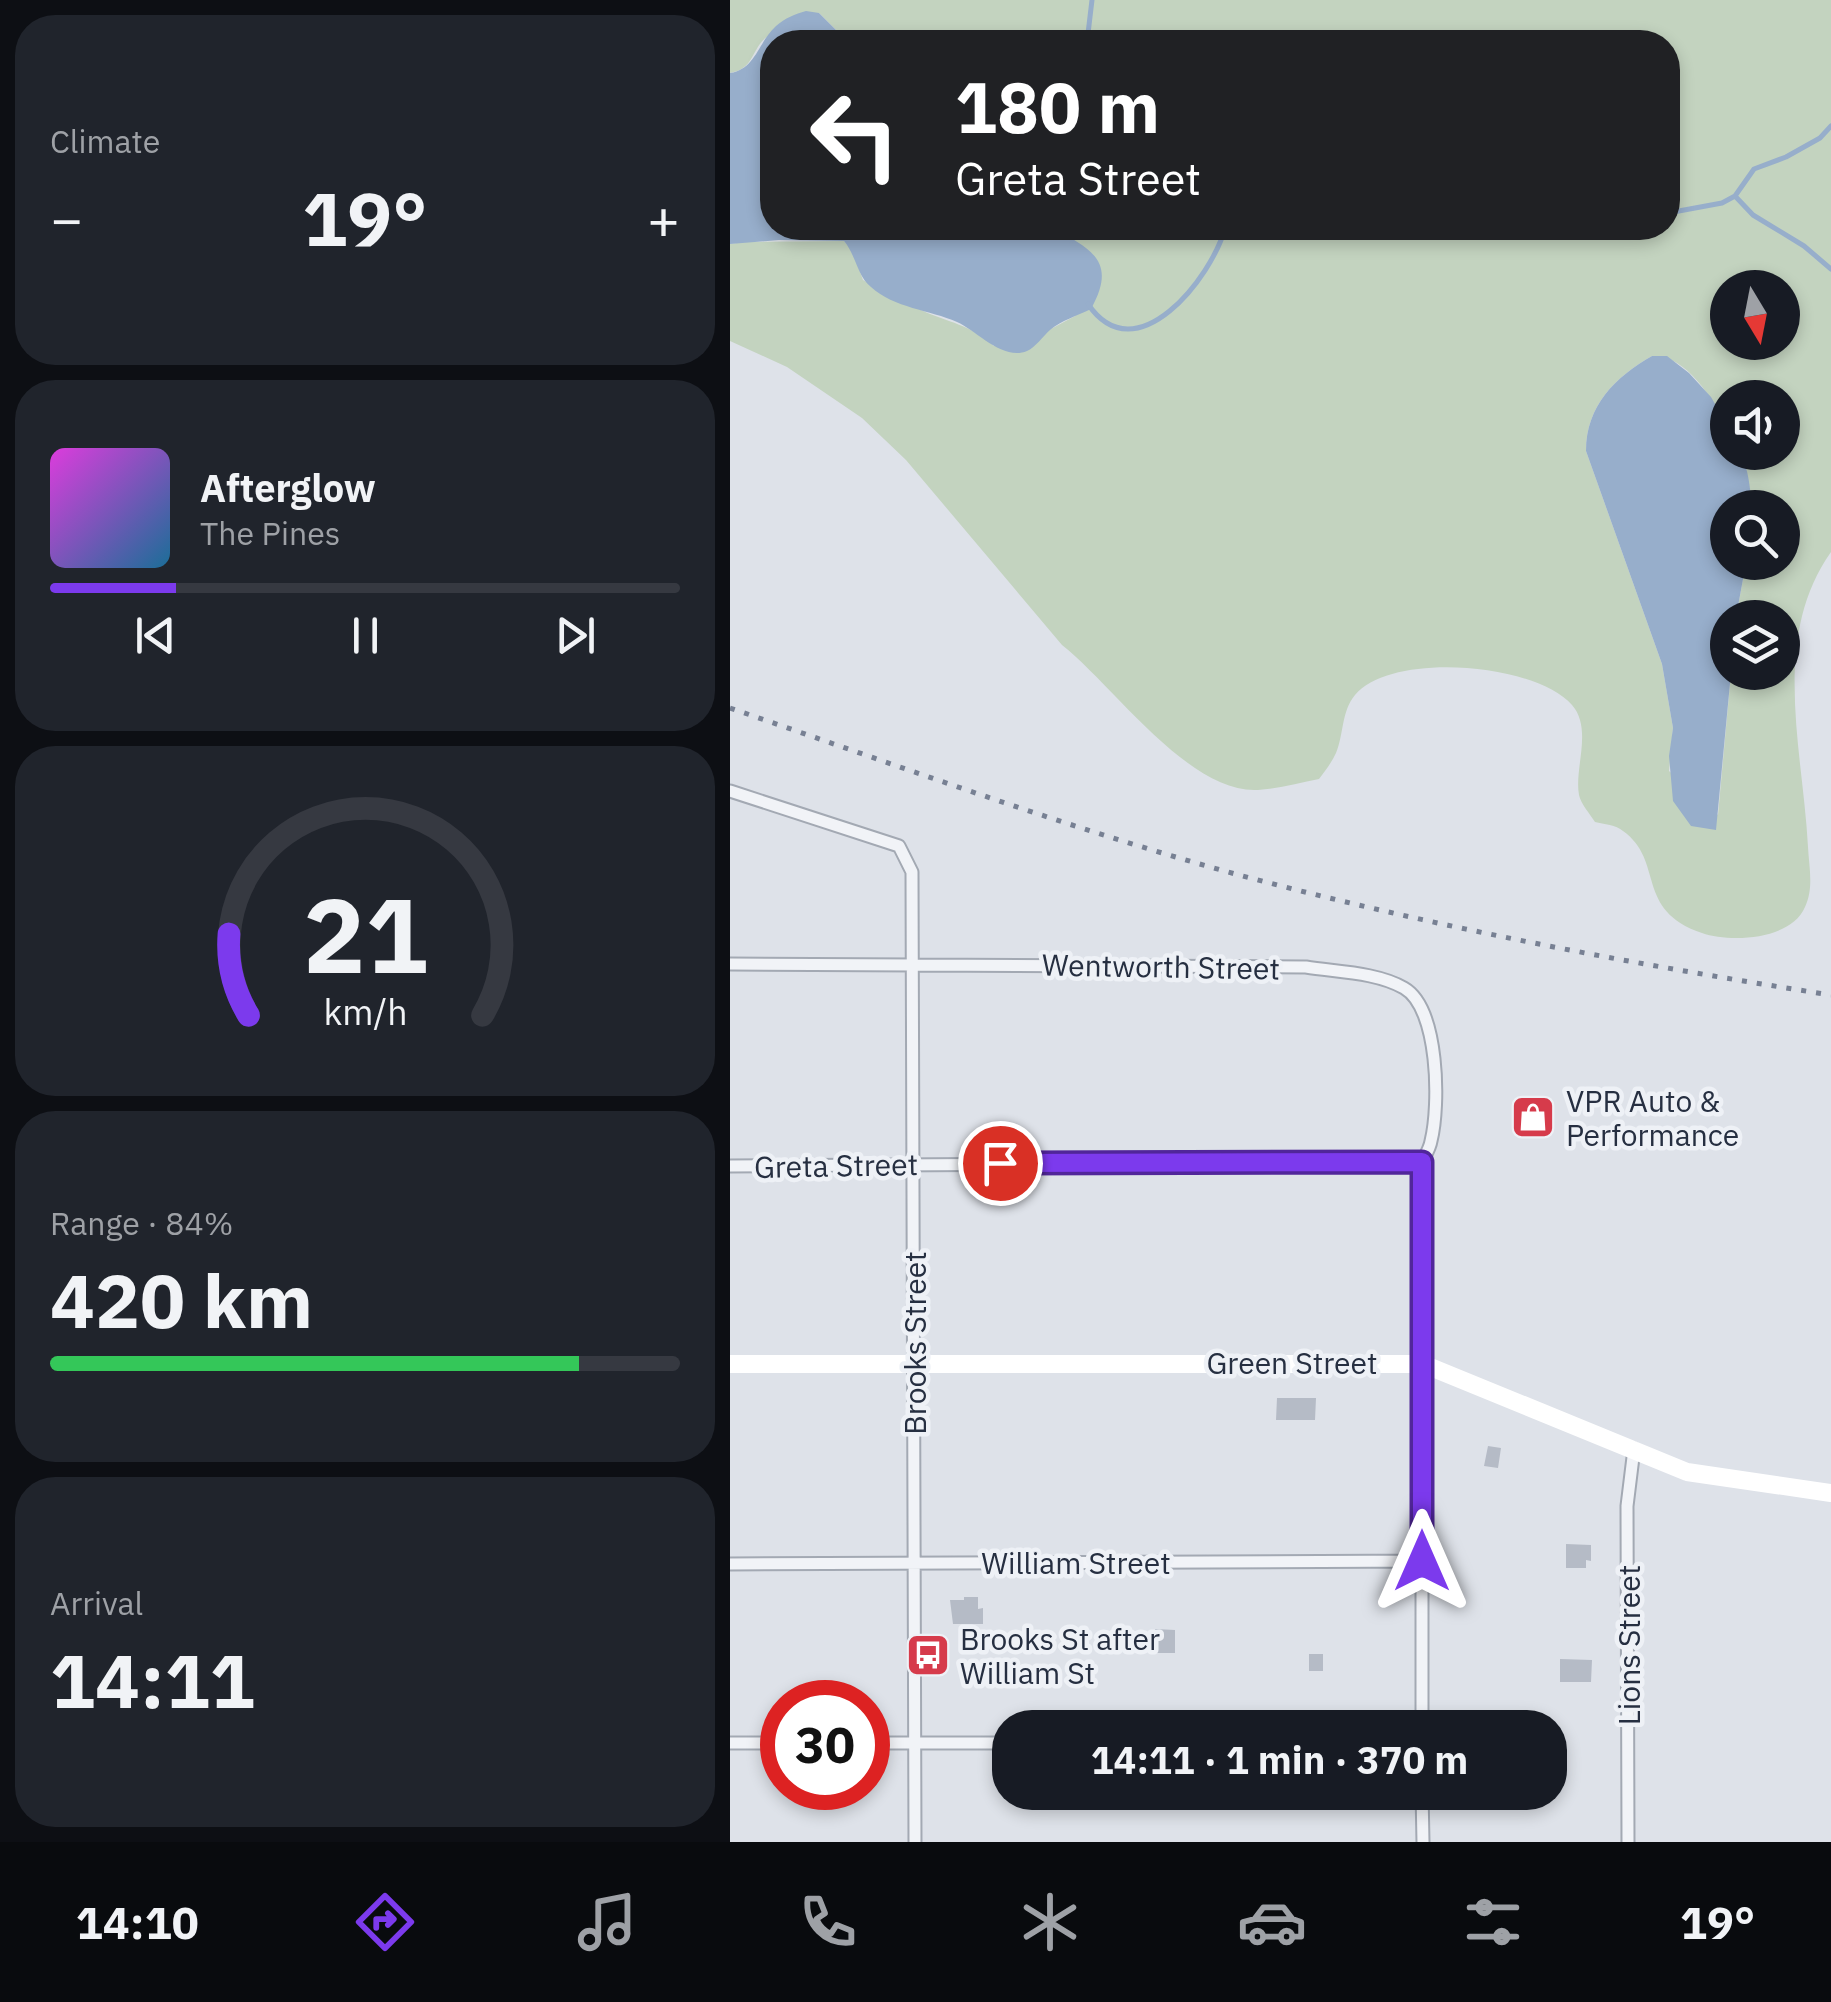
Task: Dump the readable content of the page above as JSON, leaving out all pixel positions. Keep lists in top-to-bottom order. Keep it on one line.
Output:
{"streets":{"street":["Wentworth Street","Greta Street","Brooks Street","Green Street","William Street","Lions Street"]},"crossings":[["Wentworth Street","Greta Street"],["Wentworth Street","Brooks Street"],["Wentworth Street","Green Street"],["Wentworth Street","William Street"],["Greta Street","Brooks Street"],["Brooks Street","Green Street"],["Brooks Street","William Street"],["Green Street","Lions Street"]],"places":{"shop":["VPR Auto & Performance"],"bus stop":["Brooks St after William St"]},"north":"bottom","page":{"tile":["Climate",["Range · 84%","420 km"],["Arrival","14:11"]],"turn":["180 m","Greta Street"],"heat":["−","19°","+"],"song":["Afterglow","The Pines"],"limit":"30","trip":"14:11 · 1 min · 370 m","tabs":["14:10","19°"],"gauge":["21","km/h"]}}
